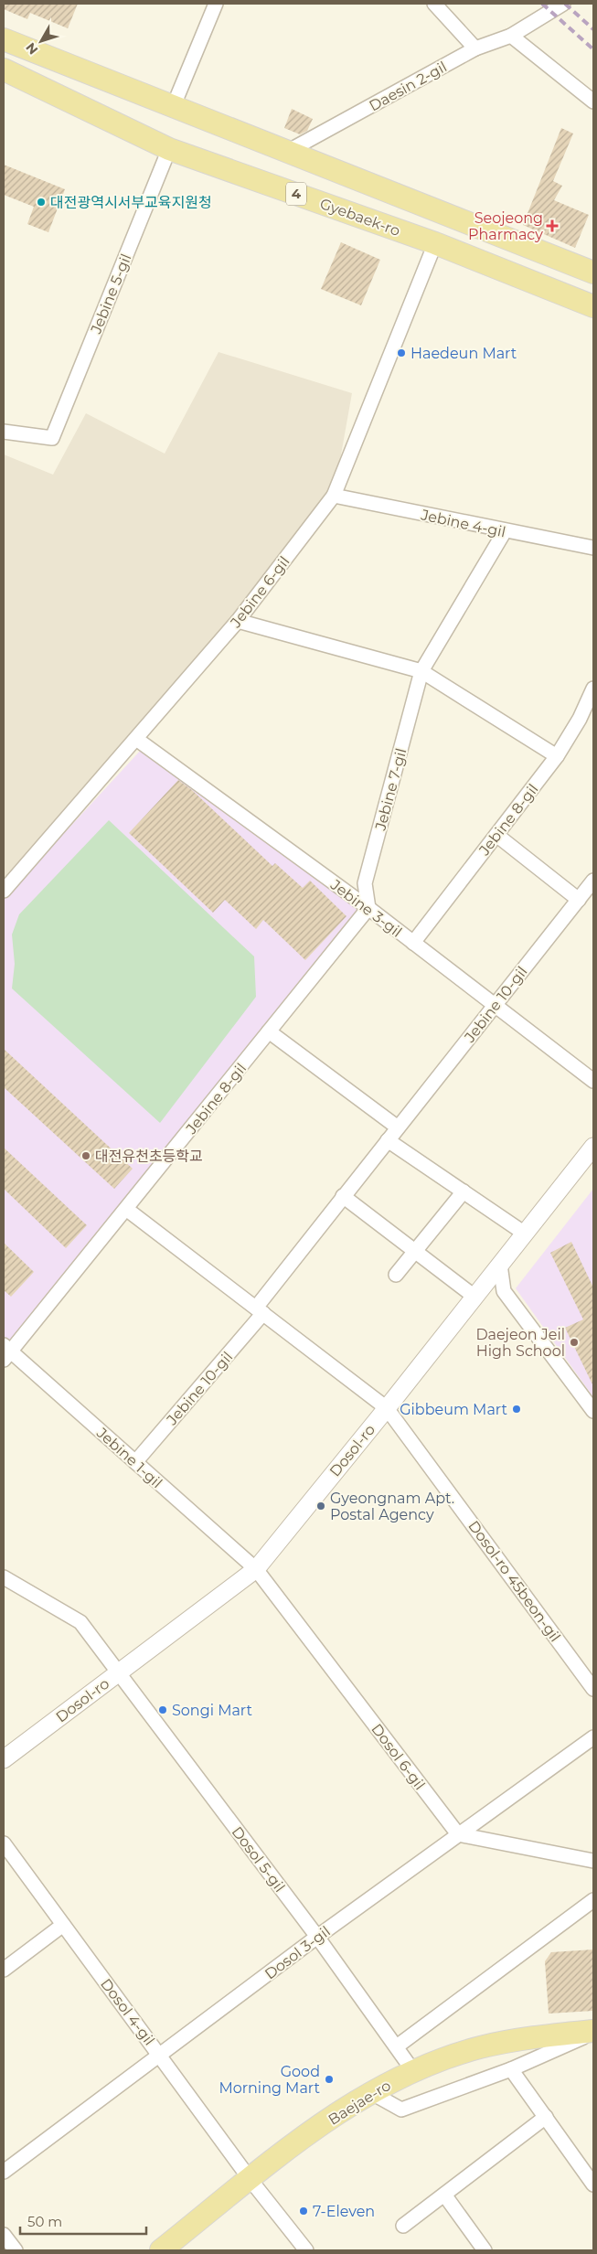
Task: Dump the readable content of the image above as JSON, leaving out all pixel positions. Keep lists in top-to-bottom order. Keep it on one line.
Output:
{"streets":{"main road":["4","Gyebaek-ro","Baejae-ro"],"street":["Daesin 2-gil","Jebine 5-gil","Jebine 4-gil","Jebine 6-gil","Jebine 7-gil","Jebine 8-gil","Jebine 3-gil","Jebine 10-gil","Dosol-ro","Jebine 1-gil","Dosol-ro 45beon-gil","Dosol 6-gil","Dosol 5-gil","Dosol 3-gil","Dosol 4-gil"]},"crossings":[["Daesin 2-gil","4"],["Gyebaek-ro","Jebine 5-gil"],["Gyebaek-ro","Jebine 6-gil"],["Jebine 4-gil","Jebine 6-gil"],["Jebine 4-gil","Jebine 7-gil"],["Jebine 6-gil","Jebine 3-gil"],["Jebine 7-gil","Jebine 8-gil"],["Jebine 7-gil","Jebine 3-gil"],["Jebine 8-gil","Jebine 3-gil"],["Jebine 8-gil","Jebine 1-gil"],["Jebine 3-gil","Jebine 10-gil"],["Jebine 10-gil","Jebine 1-gil"],["Dosol-ro","Jebine 1-gil"],["Dosol-ro","Dosol-ro 45beon-gil"],["Dosol-ro","Dosol 6-gil"],["Dosol-ro","Dosol 5-gil"],["Jebine 1-gil","Dosol 6-gil"],["Dosol 6-gil","Dosol 3-gil"],["Dosol 5-gil","Dosol 3-gil"],["Dosol 5-gil","Baejae-ro"],["Dosol 3-gil","Dosol 4-gil"],["Dosol 4-gil","Baejae-ro"]],"places":{"other":["대전광역시서부교육지원청","Haedeun Mart","대전유천초등학교","Daejeon Jeil High School","Gibbeum Mart","Gyeongnam Apt. Postal Agency","Songi Mart","Good Morning Mart","7-Eleven"],"health":["Seojeong Pharmacy"]},"scale_bar":"50 m","north":"bottom left"}
